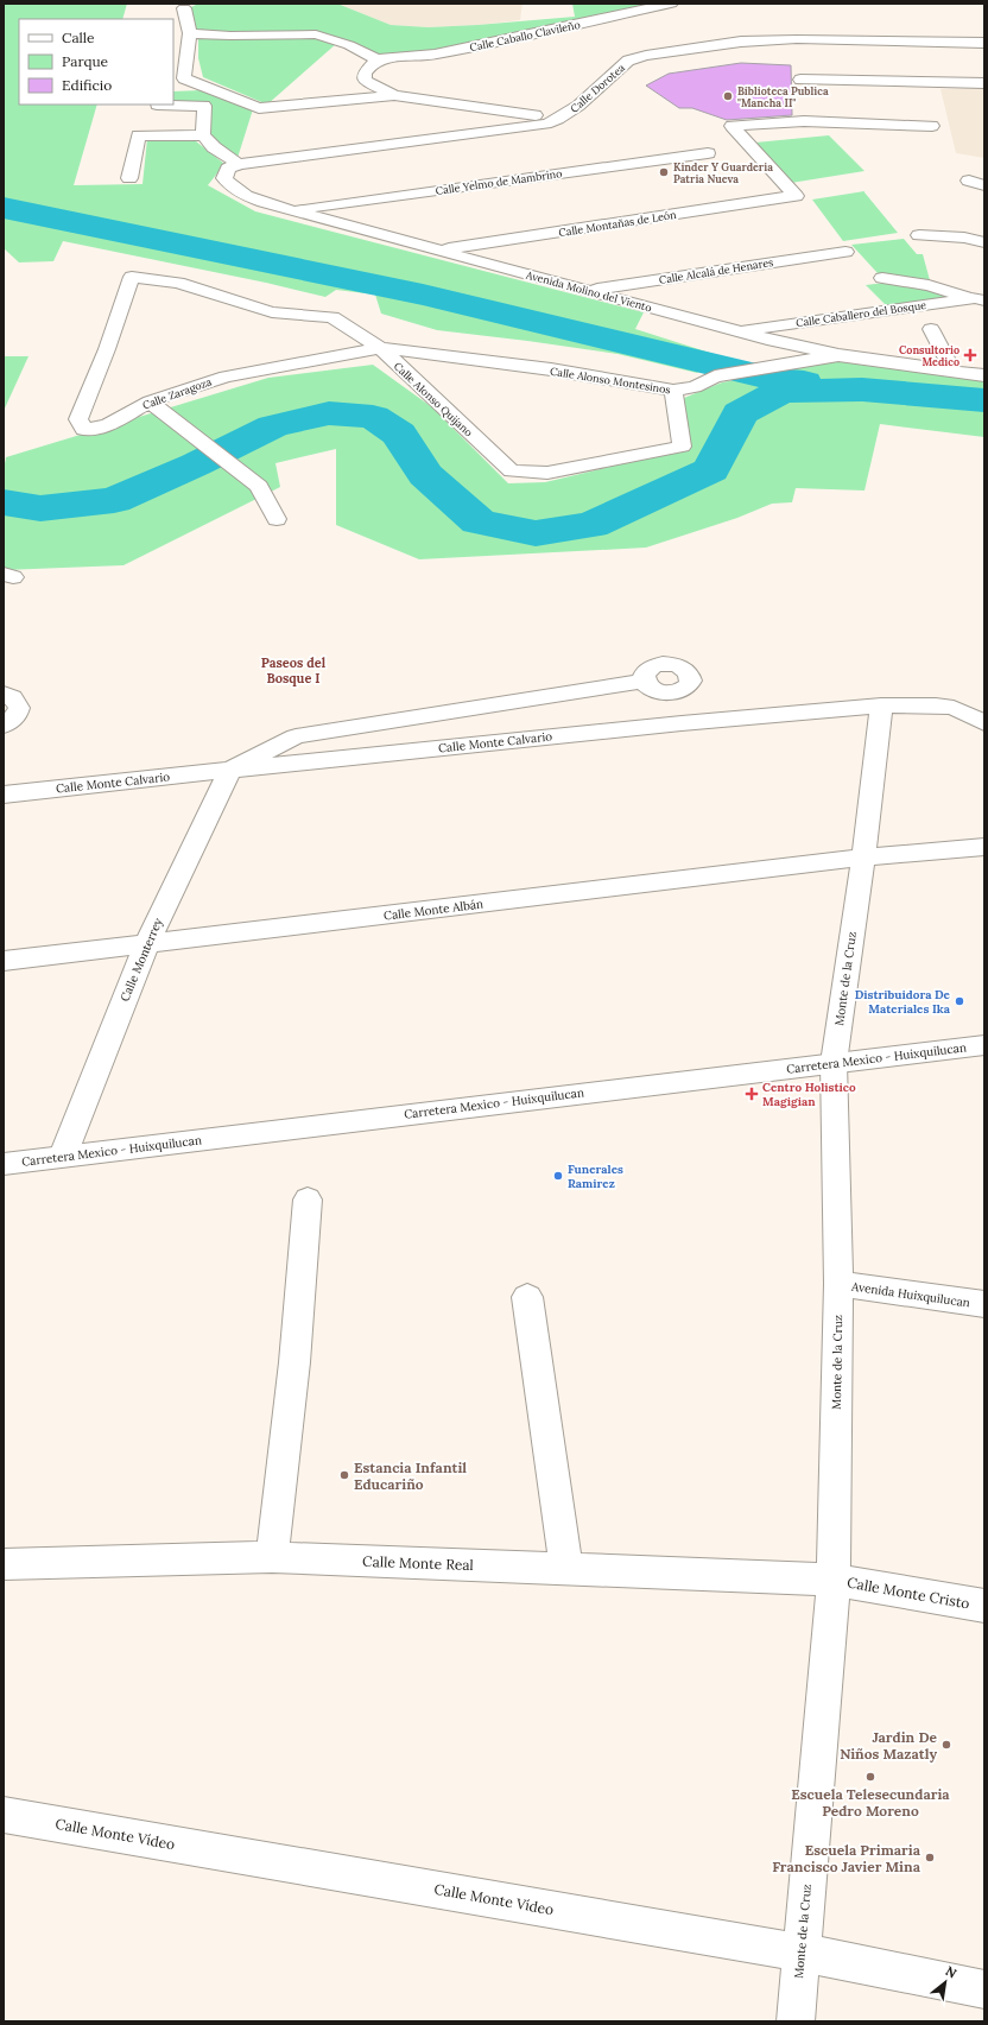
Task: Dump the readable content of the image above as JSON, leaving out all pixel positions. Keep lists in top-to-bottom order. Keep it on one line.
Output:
{"streets":{"street":["Calle Caballo Clavileño","Calle Dorotea","Calle Yelmo de Mambrino","Calle Montañas de León","Calle Alcalá de Henares","Avenida Molino del Viento","Calle Caballero del Bosque","Calle Alonso Montesinos","Calle Zaragoza","Calle Alonso Quijano","Calle Monte Calvario","Calle Monte Albán","Calle Monterrey","Monte de la Cruz","Carretera Mexico - Huixquilucan","Avenida Huixquilucan","Calle Monte Real","Calle Monte Cristo","Calle Monte Vídeo"]},"crossings":[["Calle Dorotea","Avenida Molino del Viento"],["Calle Yelmo de Mambrino","Avenida Molino del Viento"],["Calle Montañas de León","Avenida Molino del Viento"],["Calle Alcalá de Henares","Avenida Molino del Viento"],["Avenida Molino del Viento","Calle Caballero del Bosque"],["Avenida Molino del Viento","Calle Alonso Montesinos"],["Calle Alonso Montesinos","Calle Zaragoza"],["Calle Alonso Montesinos","Calle Alonso Quijano"],["Calle Zaragoza","Calle Alonso Quijano"],["Calle Monte Calvario","Calle Monterrey"],["Calle Monte Calvario","Monte de la Cruz"],["Calle Monte Albán","Calle Monterrey"],["Calle Monte Albán","Monte de la Cruz"],["Calle Monterrey","Carretera Mexico - Huixquilucan"],["Monte de la Cruz","Carretera Mexico - Huixquilucan"],["Monte de la Cruz","Avenida Huixquilucan"],["Monte de la Cruz","Calle Monte Real"],["Monte de la Cruz","Calle Monte Cristo"],["Monte de la Cruz","Calle Monte Vídeo"],["Calle Monte Real","Calle Monte Cristo"]],"districts":["Paseos del Bosque I"],"places":{"other":["Biblioteca Publica \"Mancha II\"","Kinder Y Guarderia Patria Nueva","Distribuidora De Materiales Ika","Funerales Ramirez","Estancia Infantil Educariño","Jardin De Niños Mazatly","Escuela Telesecundaria Pedro Moreno","Escuela Primaria Francisco Javier Mina"],"health":["Consultorio Medico","Centro Holistico Magigian"]},"legend":["Calle","Parque","Edificio"],"north":"top right"}
